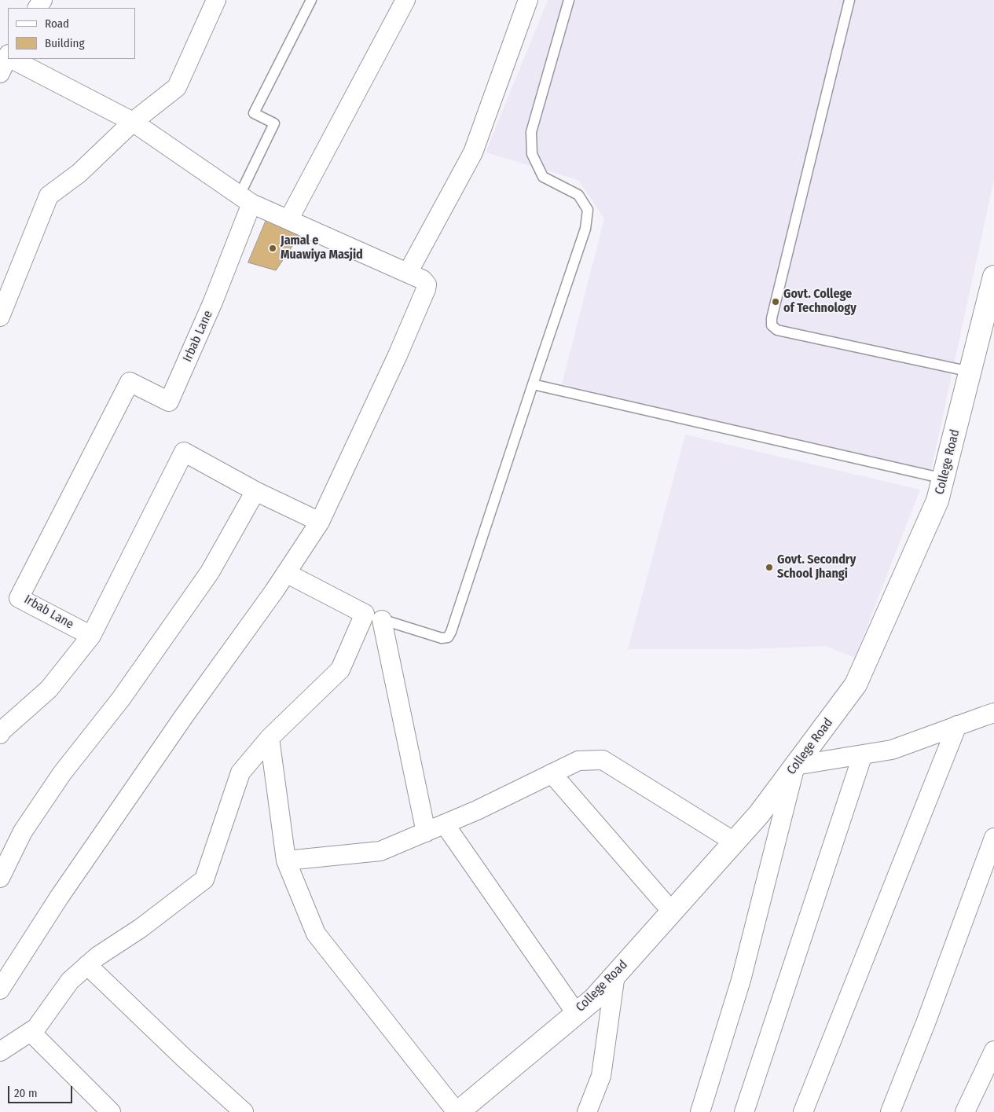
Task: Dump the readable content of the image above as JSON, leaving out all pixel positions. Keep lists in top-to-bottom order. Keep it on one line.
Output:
{"streets":{"main road":["College Road"],"street":["Irbab Lane"]},"places":["Jamal e Muawiya Masjid","Govt. College of Technology","Govt. Secondry School Jhangi"],"legend":["Road","Building"],"scale_bar":"20 m"}
